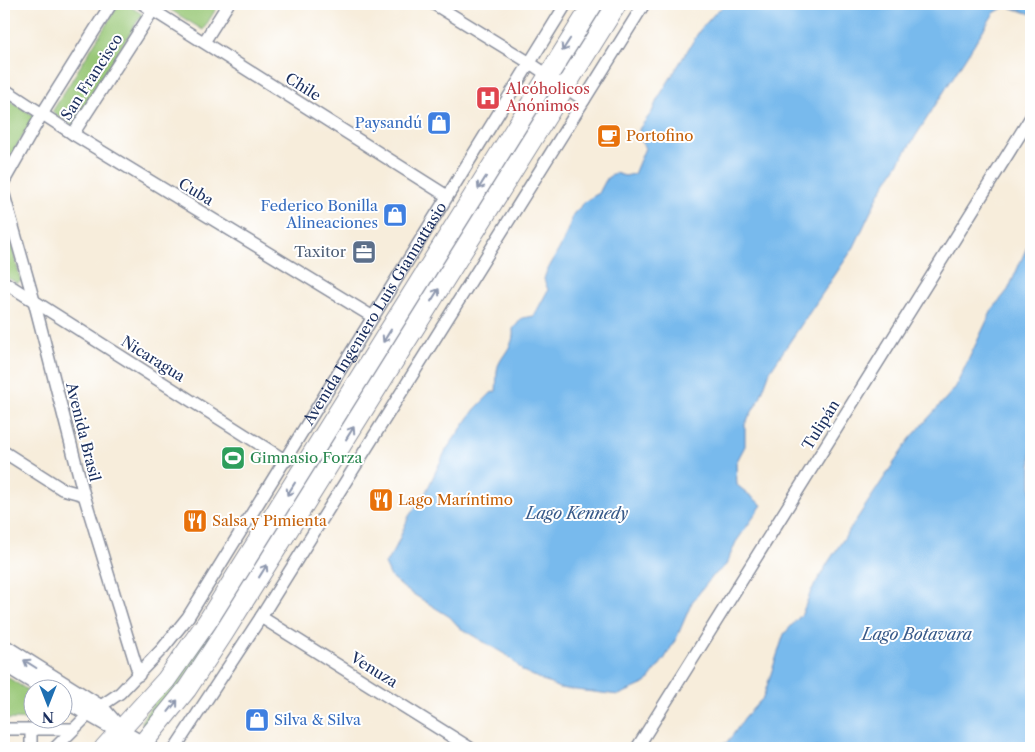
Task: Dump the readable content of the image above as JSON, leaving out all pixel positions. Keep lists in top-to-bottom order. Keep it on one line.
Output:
{"streets":{"main road":["Avenida Ingeniero Luis Giannattasio"],"street":["San Francisco","Chile","Cuba","Nicaragua","Tulipán","Avenida Brasil","Venuza"]},"crossings":[["San Francisco","Chile"],["San Francisco","Cuba"],["Chile","Avenida Ingeniero Luis Giannattasio"],["Cuba","Avenida Ingeniero Luis Giannattasio"],["Avenida Ingeniero Luis Giannattasio","Nicaragua"],["Avenida Ingeniero Luis Giannattasio","Avenida Brasil"],["Nicaragua","Avenida Brasil"]],"water":["Lago Kennedy","Lago Botavara"],"places":{"hospital":["Alcóholicos Anónimos"],"shop":["Paysandú","Federico Bonilla Alineaciones","Silva & Silva"],"cafe":["Portofino"],"office":["Taxitor"],"sports":["Gimnasio Forza"],"restaurant":["Lago Maríntimo","Salsa y Pimienta"]},"north":"bottom"}
